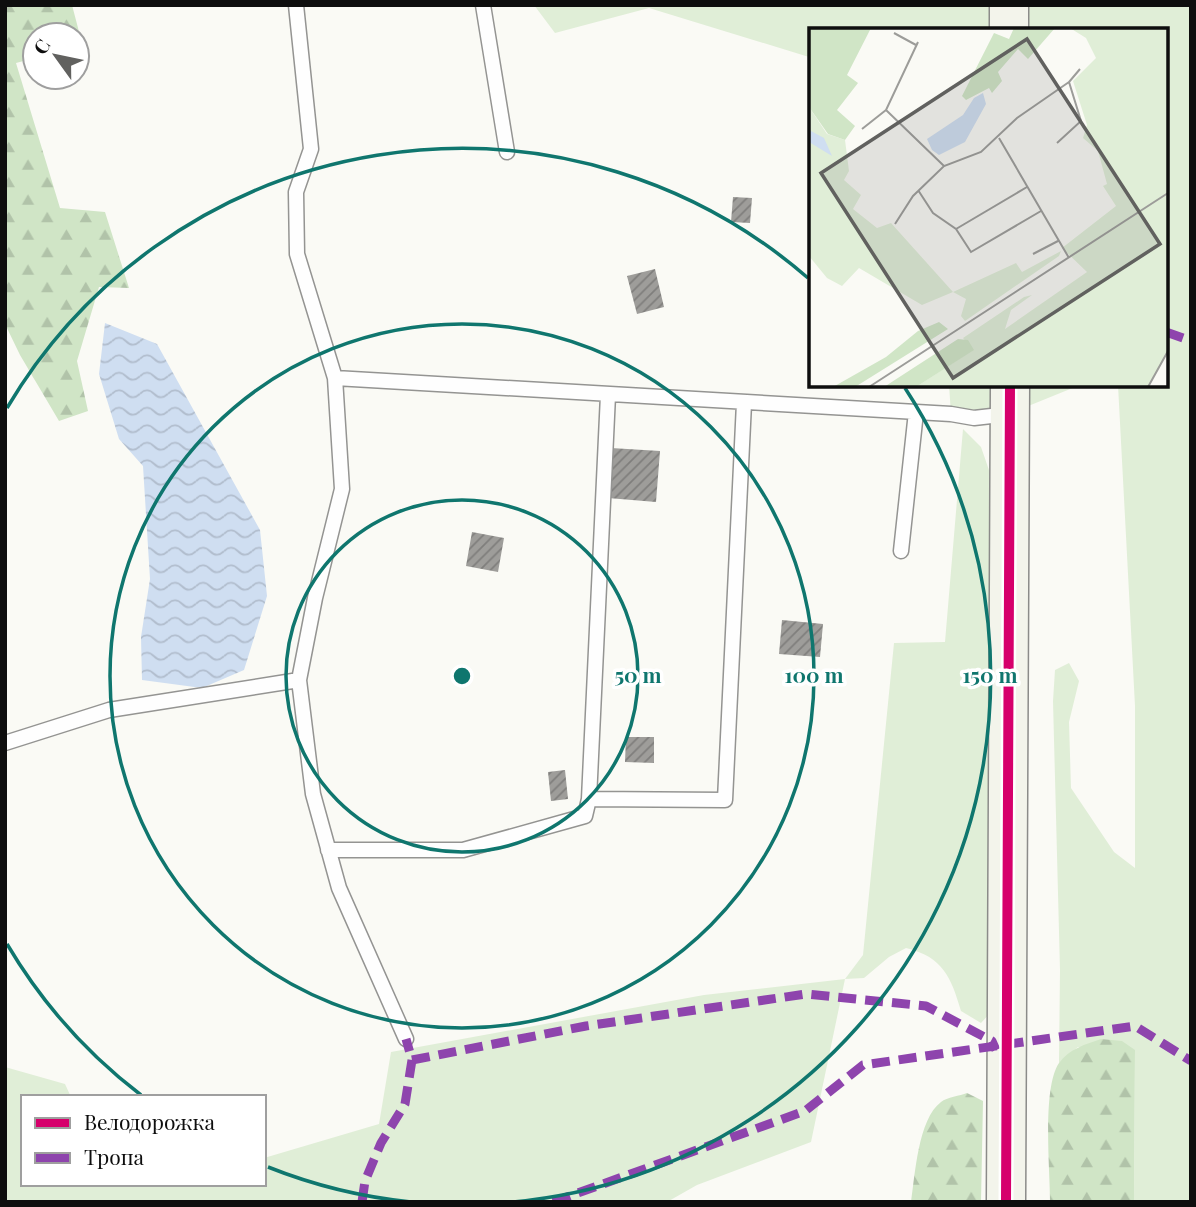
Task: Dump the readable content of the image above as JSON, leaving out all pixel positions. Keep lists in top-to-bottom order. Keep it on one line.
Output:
{"legend":["Велодорожка","Тропа"],"north":"top left","rings":["50 m","100 m","150 m"]}
